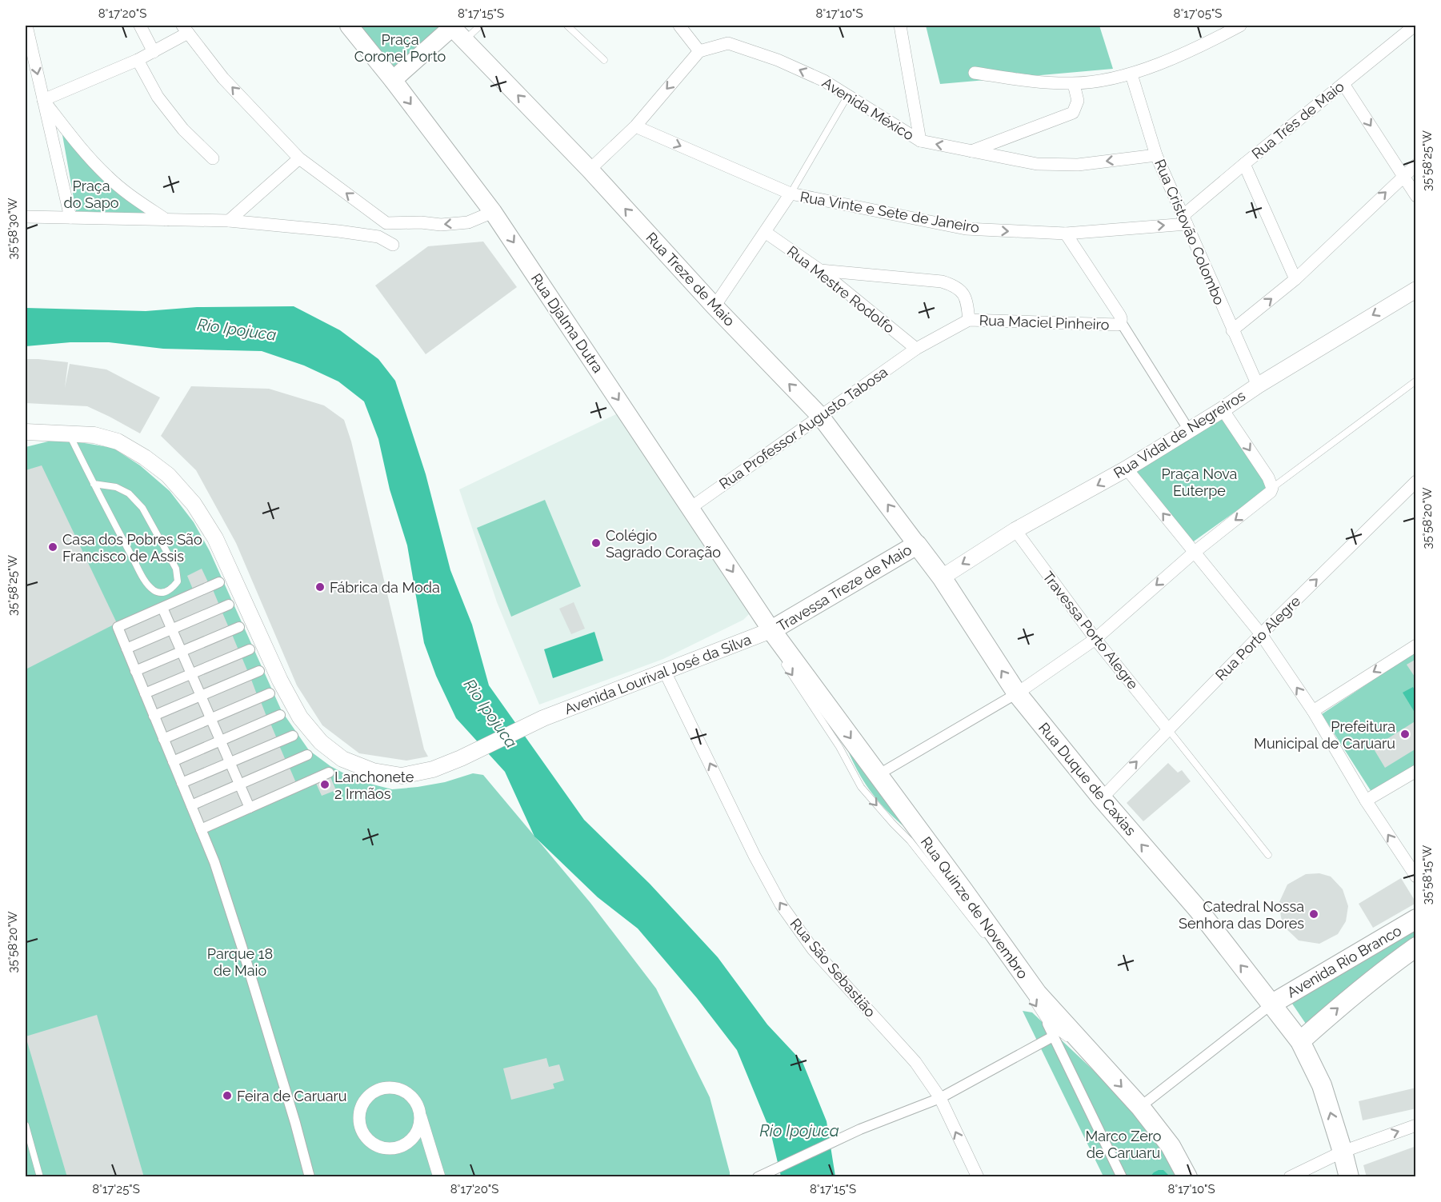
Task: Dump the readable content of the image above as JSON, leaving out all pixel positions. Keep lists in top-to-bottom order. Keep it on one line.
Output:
{"streets":{"main road":["Rua Treze de Maio","Rua Djalma Dutra","Travessa Treze de Maio","Rua Duque de Caxias","Rua Quinze de Novembro","Avenida Rio Branco"],"street":["Avenida México","Rua Três de Maio","Rua Vinte e Sete de Janeiro","Rua Cristovão Colombo","Rua Mestre Rodolfo","Rua Maciel Pinheiro","Rua Professor Augusto Tabosa","Rua Vidal de Negreiros","Travessa Porto Alegre","Rua Porto Alegre","Avenida Lourival José da Silva","Rua São Sebastião"]},"crossings":[["Avenida México","Rua Cristovão Colombo"],["Rua Três de Maio","Rua Vinte e Sete de Janeiro"],["Rua Três de Maio","Rua Cristovão Colombo"],["Rua Vinte e Sete de Janeiro","Rua Cristovão Colombo"],["Rua Cristovão Colombo","Rua Vidal de Negreiros"],["Rua Treze de Maio","Rua Professor Augusto Tabosa"],["Rua Treze de Maio","Travessa Treze de Maio"],["Rua Treze de Maio","Rua Duque de Caxias"],["Rua Mestre Rodolfo","Rua Maciel Pinheiro"],["Rua Mestre Rodolfo","Rua Professor Augusto Tabosa"],["Rua Maciel Pinheiro","Rua Professor Augusto Tabosa"],["Rua Djalma Dutra","Rua Professor Augusto Tabosa"],["Rua Djalma Dutra","Travessa Treze de Maio"],["Rua Djalma Dutra","Avenida Lourival José da Silva"],["Rua Djalma Dutra","Rua Quinze de Novembro"],["Rua Vidal de Negreiros","Travessa Porto Alegre"],["Rua Vidal de Negreiros","Rua Duque de Caxias"],["Travessa Treze de Maio","Avenida Lourival José da Silva"],["Travessa Treze de Maio","Rua Duque de Caxias"],["Travessa Treze de Maio","Rua Quinze de Novembro"],["Travessa Porto Alegre","Rua Porto Alegre"],["Rua Porto Alegre","Rua Duque de Caxias"],["Avenida Lourival José da Silva","Rua Quinze de Novembro"],["Avenida Lourival José da Silva","Rua São Sebastião"],["Rua Duque de Caxias","Avenida Rio Branco"]],"one_way":["Rua Vinte e Sete de Janeiro","Rua Treze de Maio","Rua Djalma Dutra","Rua Duque de Caxias","Rua Quinze de Novembro","Rua São Sebastião"],"water":["Rio Ipojuca"],"parks":["Praça Coronel Porto","Praça do Sapo","Praça Nova Euterpe","Parque 18 de Maio","Marco Zero de Caruaru"],"places":["Colégio Sagrado Coração","Casa dos Pobres São Francisco de Assis","Fábrica da Moda","Prefeitura Municipal de Caruaru","Lanchonete 2 Irmãos","Catedral Nossa Senhora das Dores","Feira de Caruaru"],"coordinates":["8°17'20\"S","8°17'15\"S","8°17'10\"S","8°17'05\"S","35°58'25\"W","35°58'30\"W","35°58'20\"W","35°58'15\"W","8°17'25\"S"]}
